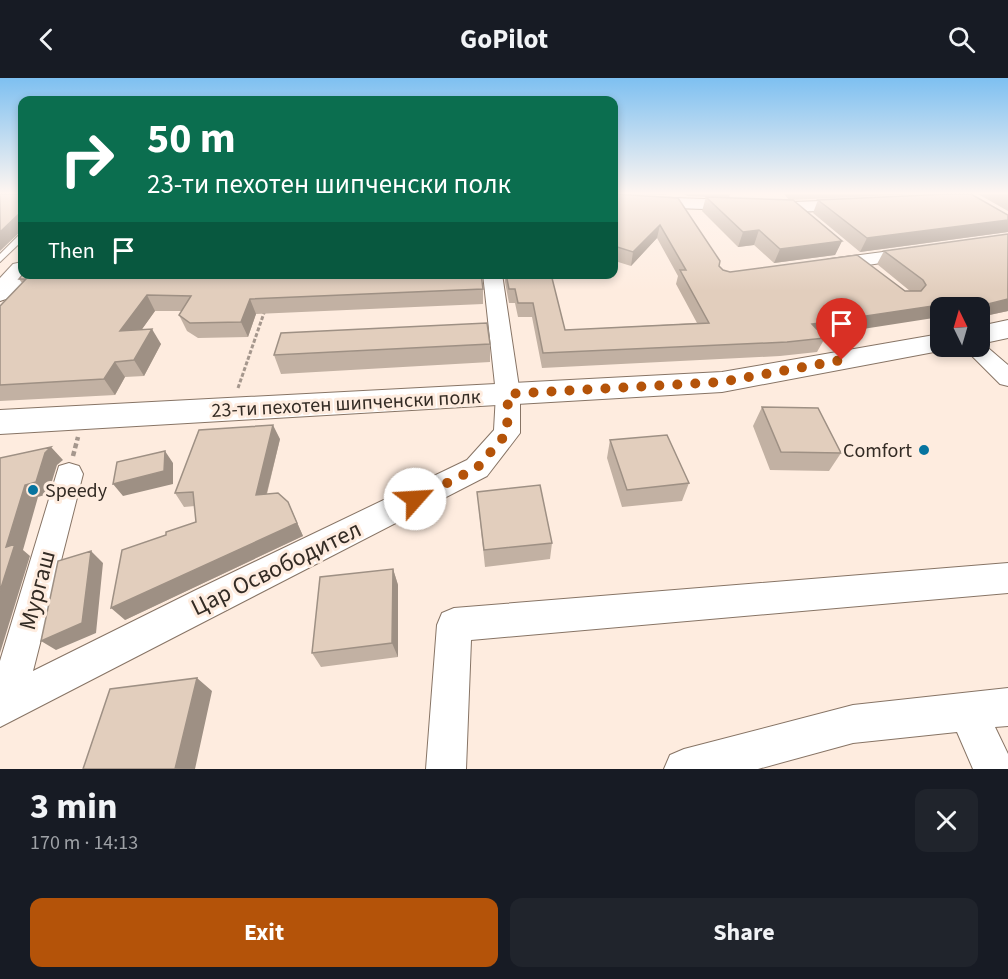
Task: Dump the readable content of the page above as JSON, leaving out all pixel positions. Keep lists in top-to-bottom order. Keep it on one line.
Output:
{"streets":{"main road":["23-ти пехотен шипченски полк"],"street":["Цар Освободител","Мургаш"]},"crossings":[["23-ти пехотен шипченски полк","Цар Освободител"],["Цар Освободител","Мургаш"]],"places":["Comfort","Speedy"],"north":"top","page":{"header":"GoPilot","turn":["50 m","23-ти пехотен шипченски полк"],"then":"Then","heading":["3 min","170 m · 14:13"],"buttons":["Exit","Share"]}}
